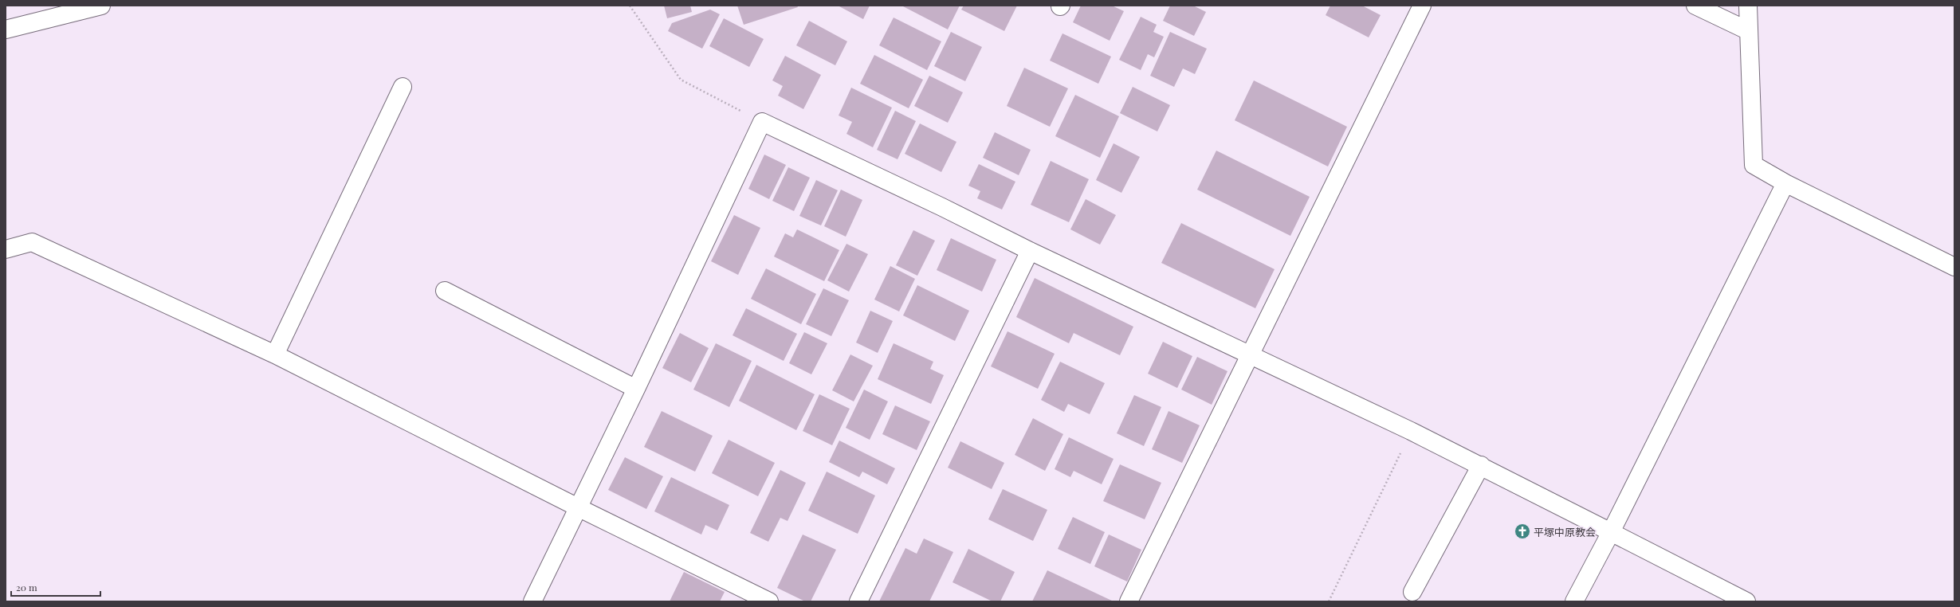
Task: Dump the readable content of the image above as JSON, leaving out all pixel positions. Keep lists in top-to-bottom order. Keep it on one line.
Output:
{"places":{"church":["平塚中原教会"]},"scale_bar":"20 m"}
